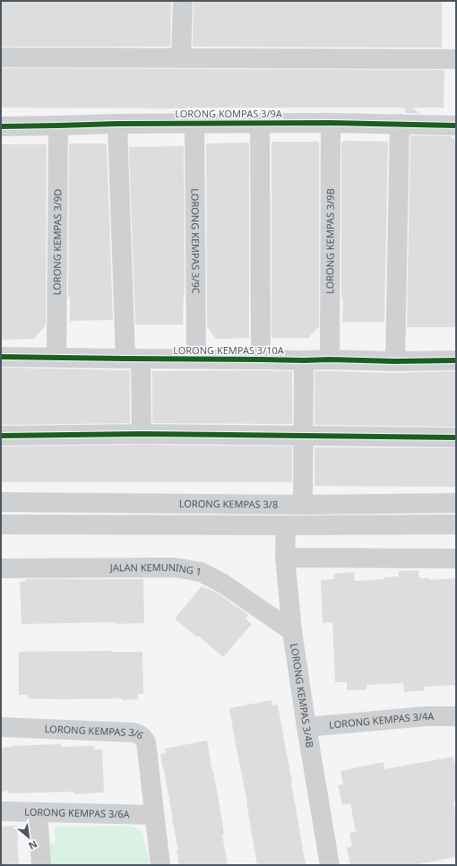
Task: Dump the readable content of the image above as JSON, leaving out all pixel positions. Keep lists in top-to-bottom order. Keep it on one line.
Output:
{"streets":{"street":["LORONG KOMPAS 3/9A","LORONG KEMPAS 3/9C","LORONG KEMPAS 3/9B","LORONG KEMPAS 3/9D","LORONG KEMPAS 3/10A","LORONG KEMPAS 3/8","JALAN KEMUNING 1","LORONG KEMPAS 3/4B","LORONG KEMPAS 3/4A","LORONG KEMPAS 3/6","LORONG KEMPAS 3/6A"]},"crossings":[["LORONG KOMPAS 3/9A","LORONG KEMPAS 3/9C"],["LORONG KOMPAS 3/9A","LORONG KEMPAS 3/9B"],["LORONG KOMPAS 3/9A","LORONG KEMPAS 3/9D"],["LORONG KEMPAS 3/9C","LORONG KEMPAS 3/10A"],["LORONG KEMPAS 3/9B","LORONG KEMPAS 3/10A"],["LORONG KEMPAS 3/9D","LORONG KEMPAS 3/10A"],["JALAN KEMUNING 1","LORONG KEMPAS 3/4B"],["LORONG KEMPAS 3/4B","LORONG KEMPAS 3/4A"],["LORONG KEMPAS 3/6","LORONG KEMPAS 3/6A"]],"north":"bottom right"}
